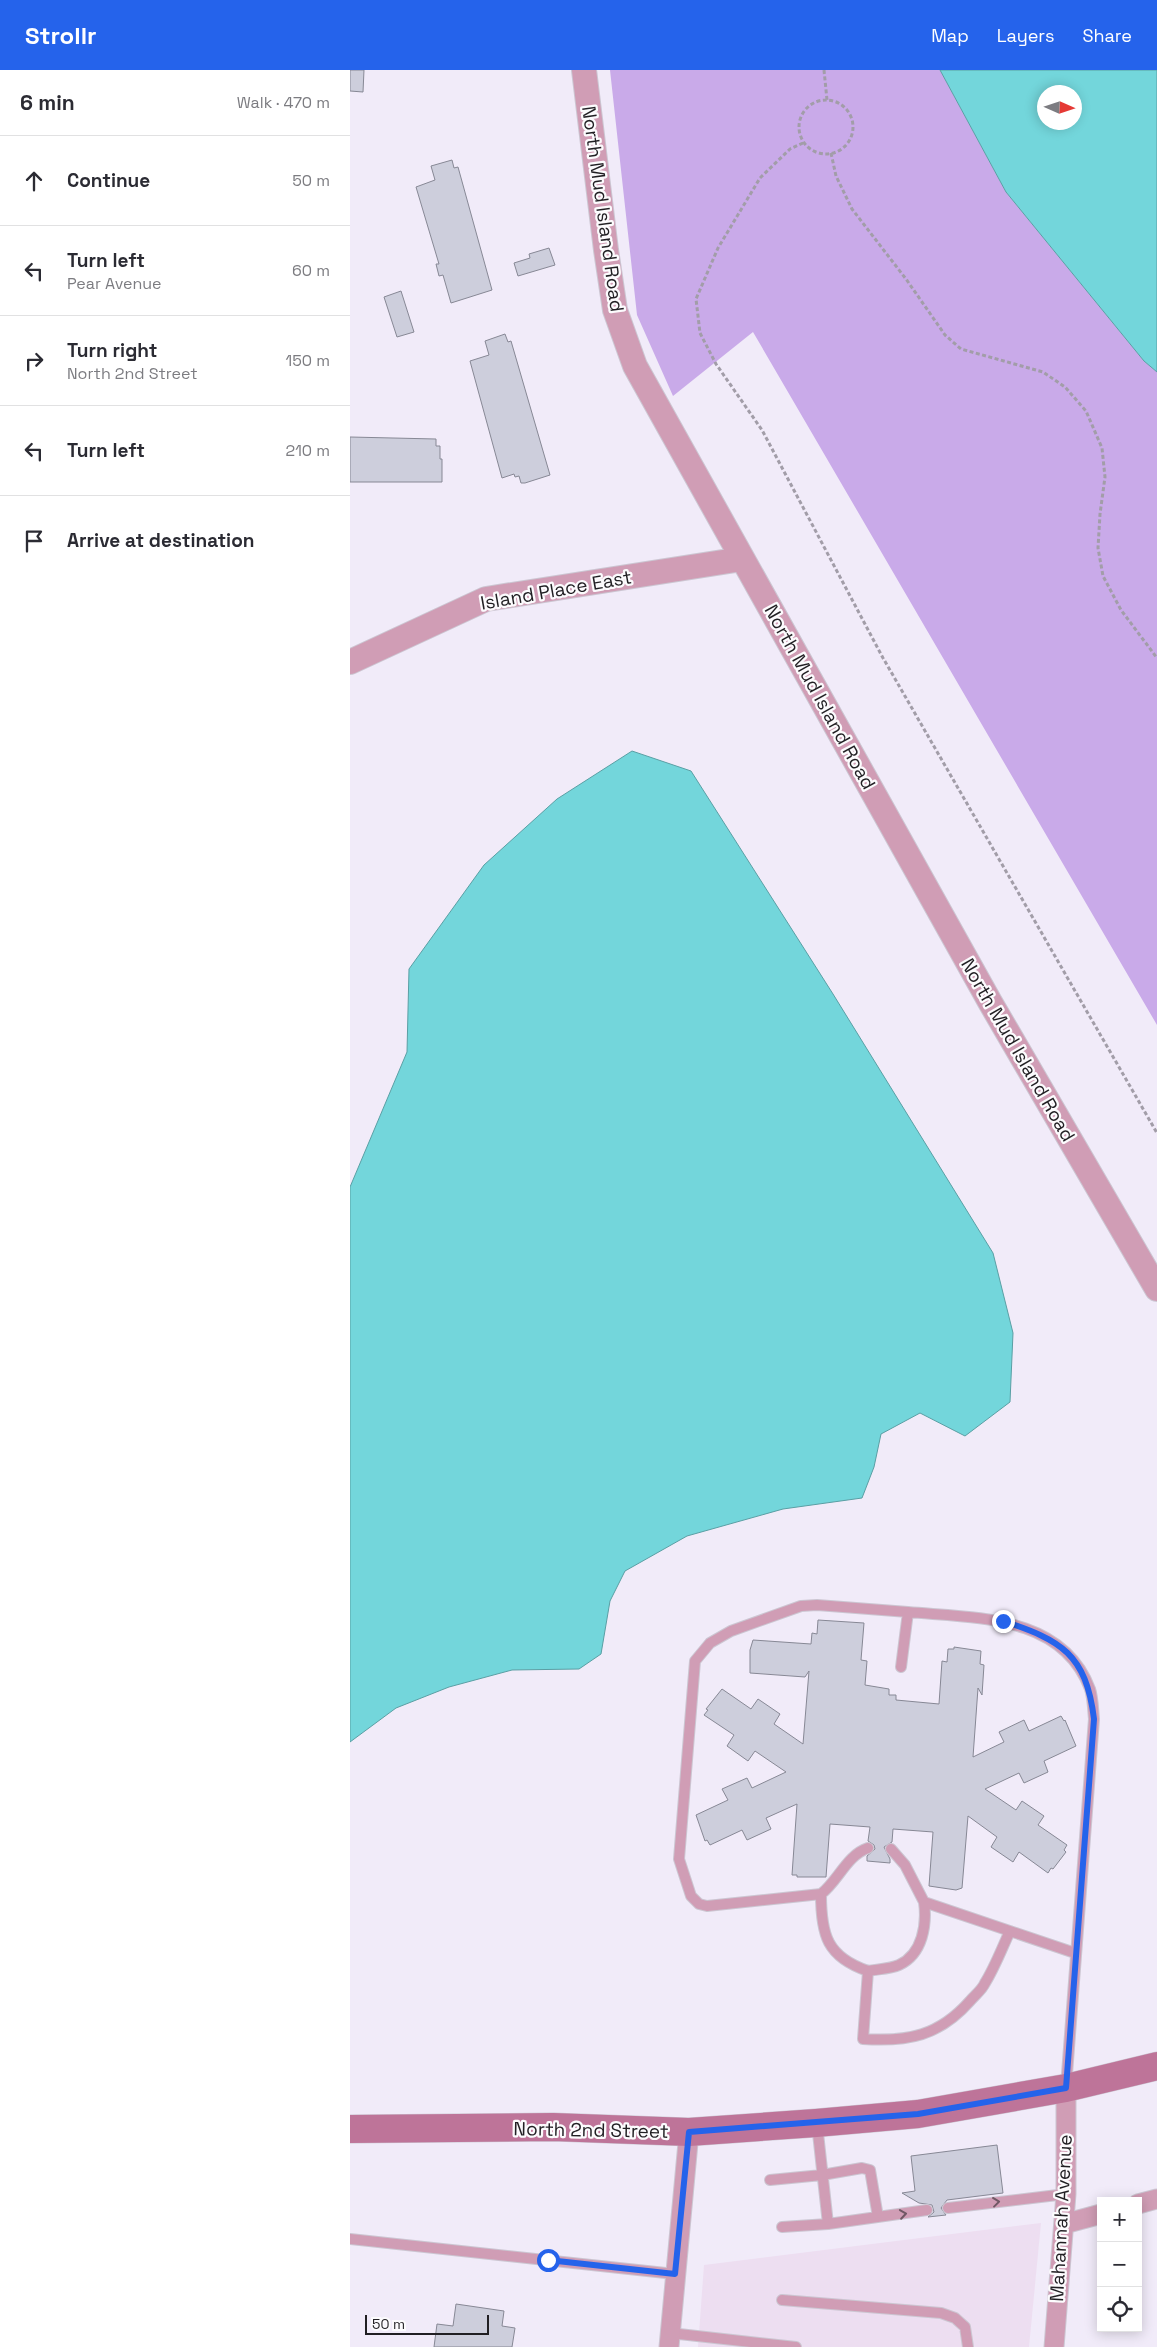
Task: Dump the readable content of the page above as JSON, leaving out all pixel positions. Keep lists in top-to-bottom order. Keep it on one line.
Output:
{"streets":{"main road":["North 2nd Street"],"street":["North Mud Island Road","Island Place East","Mahannah Avenue"]},"crossings":[["North Mud Island Road","Island Place East"],["North 2nd Street","Mahannah Avenue"]],"scale_bar":"50 m","north":"right","page":{"header":"Strollr","nav":["Map","Layers","Share"],"heading":["6 min","Walk · 470 m"],"list":[["Continue","50 m"],["Turn left","Pear Avenue","60 m"],["Turn right","North 2nd Street","150 m"],["Turn left","210 m"],"Arrive at destination"],"map_buttons":["+","−"],"scale":"50 m"}}
